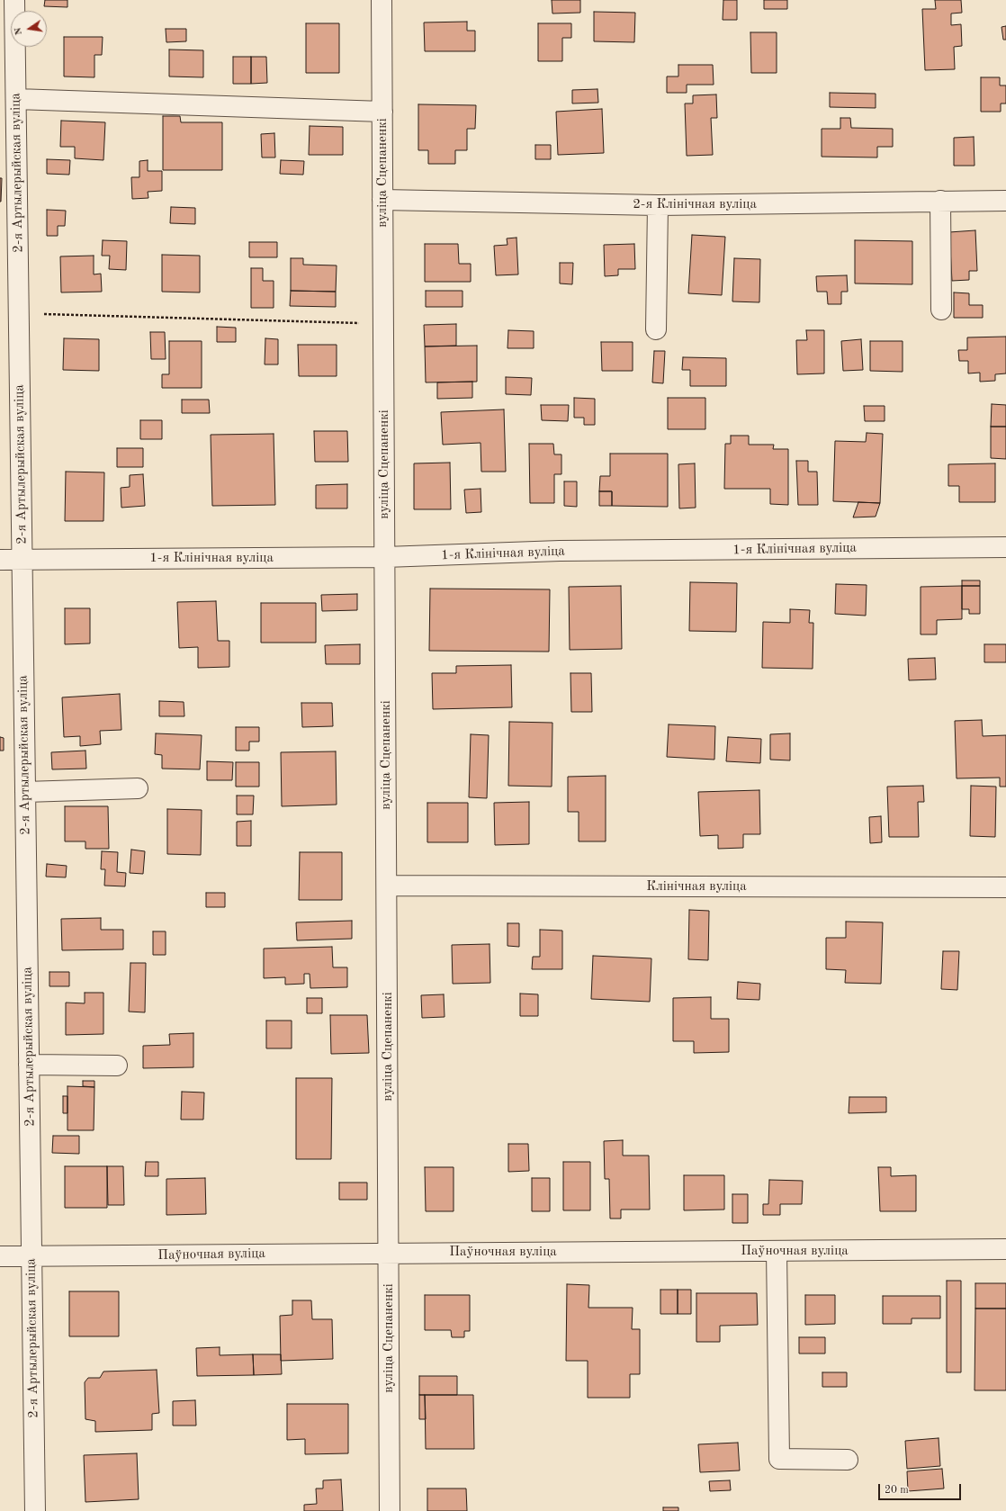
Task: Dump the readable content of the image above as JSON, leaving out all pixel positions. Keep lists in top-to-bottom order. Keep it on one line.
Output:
{"streets":{"street":["2-я Артылерыйская вуліца","вуліца Сцепаненкі","2-я Клінічная вуліца","1-я Клінічная вуліца","Клінічная вуліца","Паўночная вуліца"]},"crossings":[["2-я Артылерыйская вуліца","1-я Клінічная вуліца"],["2-я Артылерыйская вуліца","Паўночная вуліца"],["вуліца Сцепаненкі","2-я Клінічная вуліца"],["вуліца Сцепаненкі","1-я Клінічная вуліца"],["вуліца Сцепаненкі","Клінічная вуліца"],["вуліца Сцепаненкі","Паўночная вуліца"]],"scale_bar":"20 m","north":"left"}
